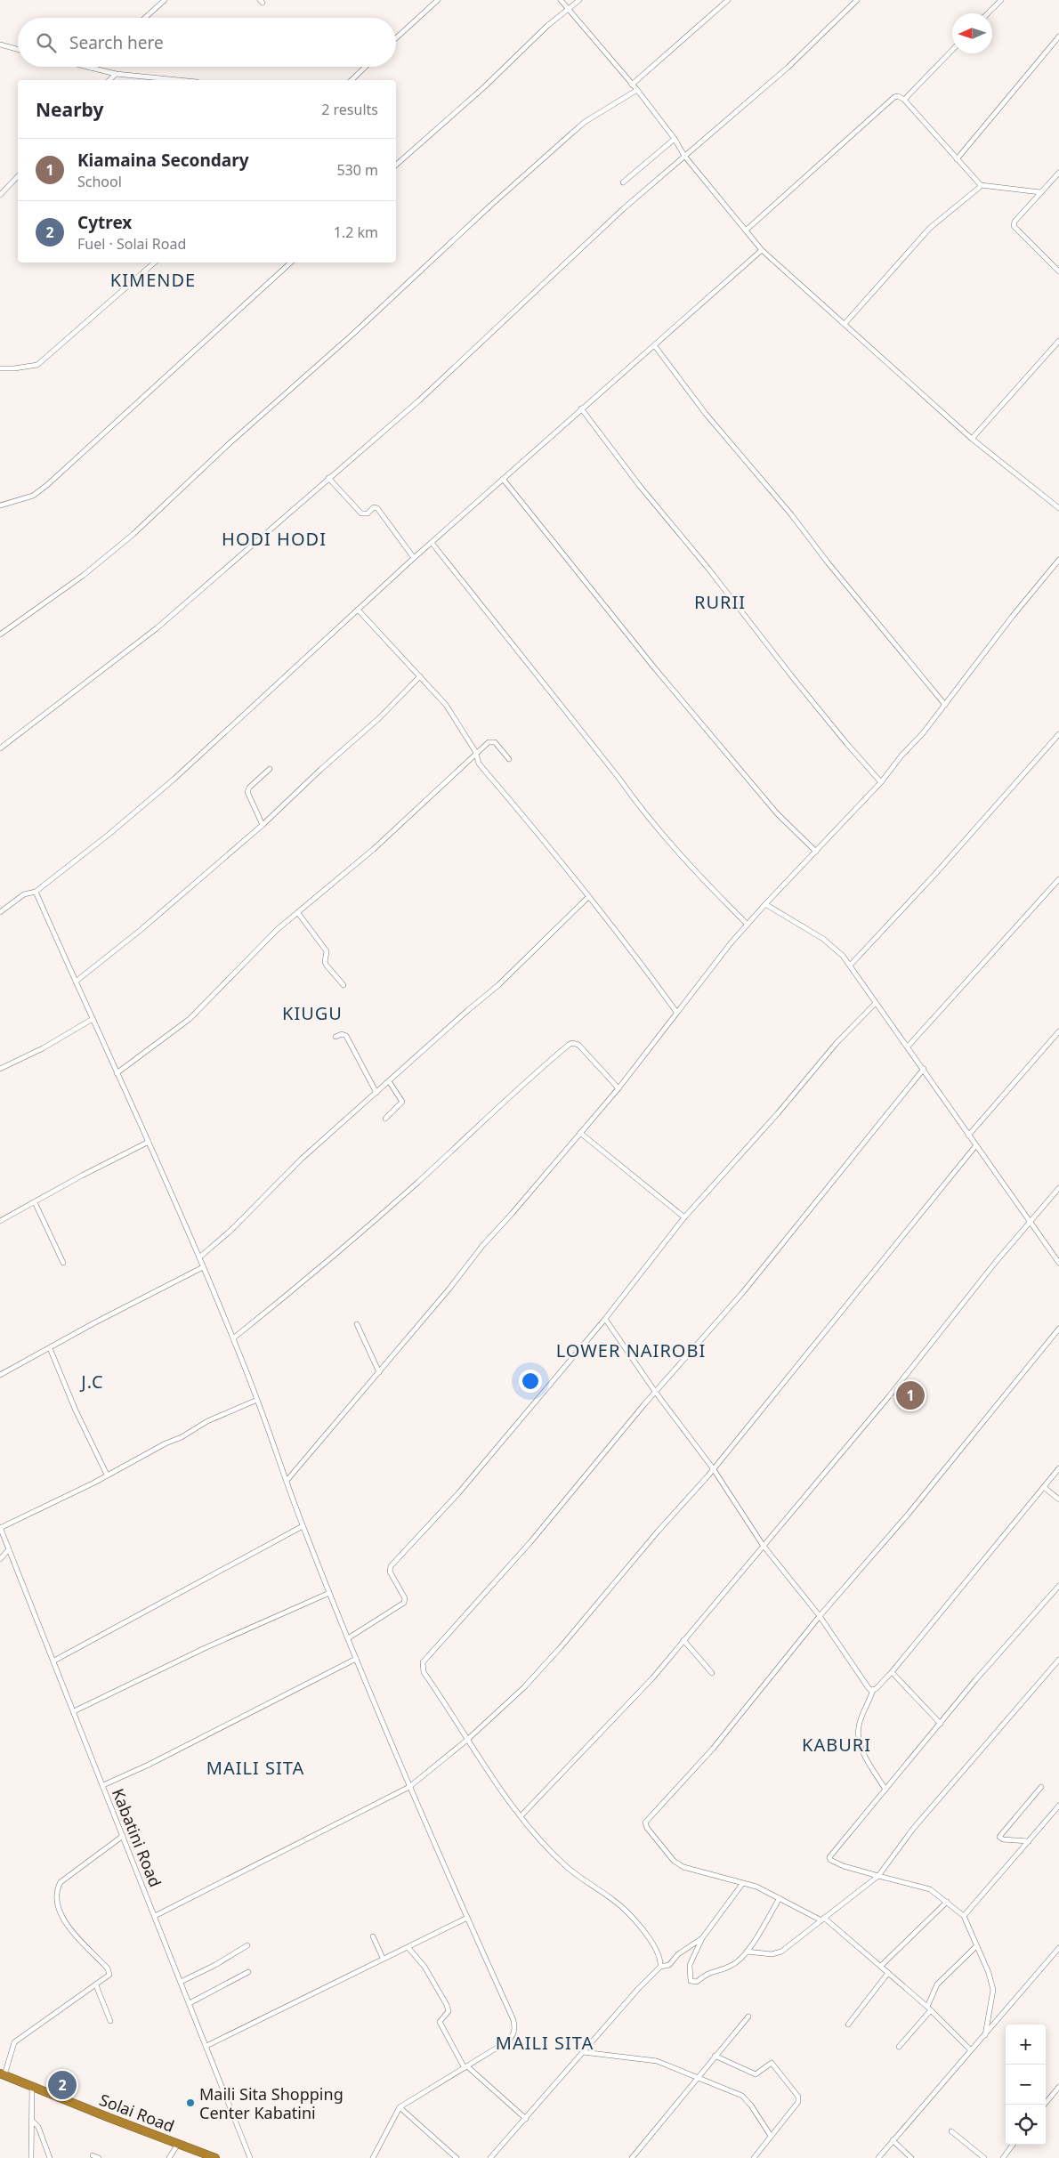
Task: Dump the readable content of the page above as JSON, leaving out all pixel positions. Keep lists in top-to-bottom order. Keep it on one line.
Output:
{"streets":{"highway":["Solai Road"],"street":["Kabatini Road"]},"districts":["KIMENDE","HODI HODI","RURII","KIUGU","LOWER NAIROBI","J.C","KABURI","MAILI SITA","MAILI SITA"],"places":["Maili Sita Shopping Center Kabatini"],"north":"left","page":{"search":"Search here","heading":["Nearby","2 results"],"list":[{"mark":"1","name":"Kiamaina Secondary","note":"School","value":"530 m"},{"mark":"2","name":"Cytrex","note":"Fuel · Solai Road","value":"1.2 km"}],"pins":["1","2"],"map_buttons":["+","−"]}}
